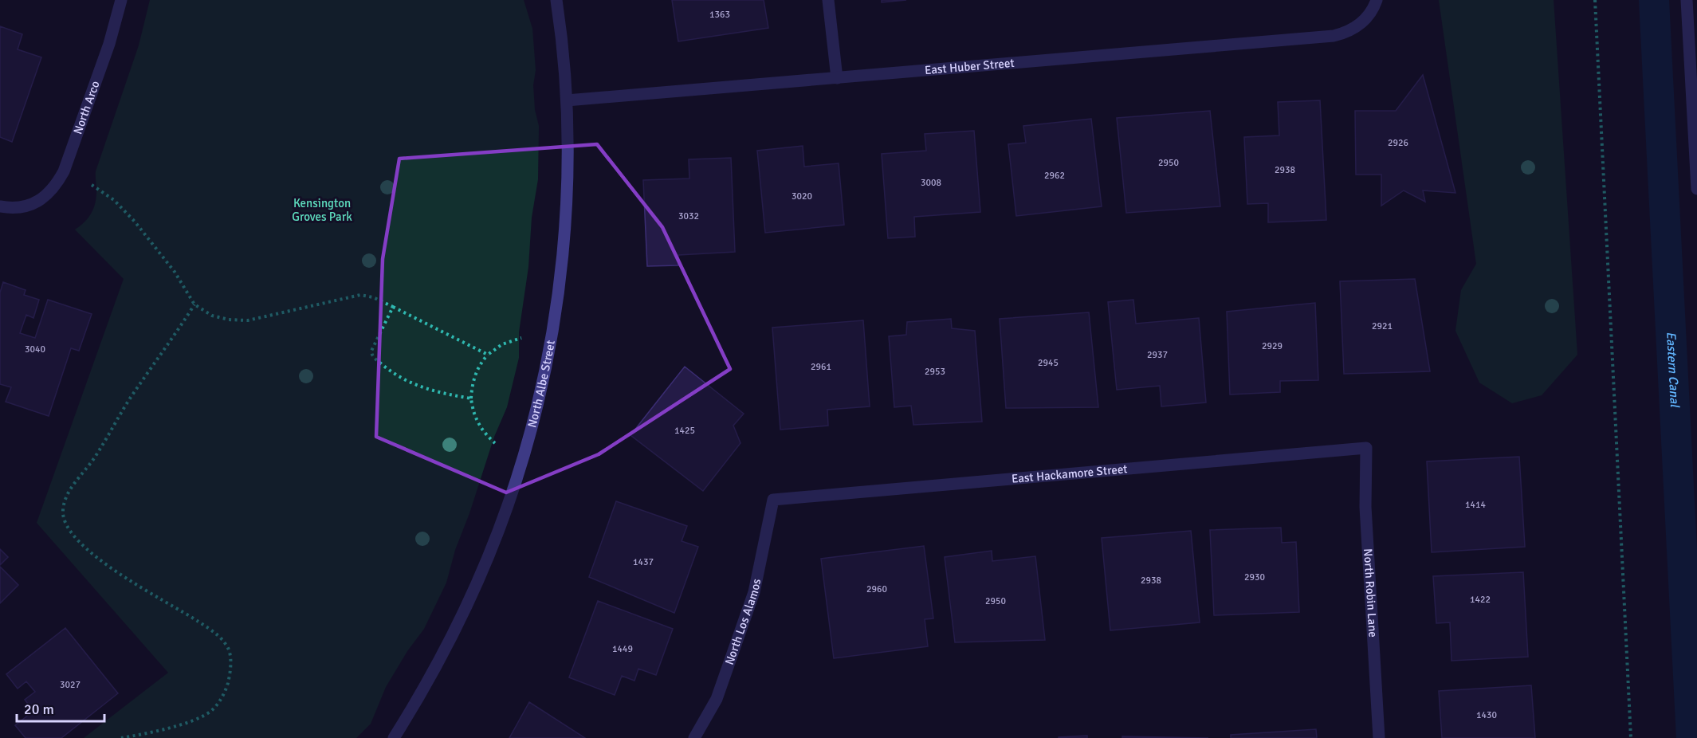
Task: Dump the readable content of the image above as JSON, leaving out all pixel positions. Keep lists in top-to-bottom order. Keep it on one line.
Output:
{"streets":{"street":["East Huber Street","North Arco","North Albe Street","East Hackamore Street","North Robin Lane","North Los Alamos"]},"crossings":[["East Huber Street","North Albe Street"],["East Hackamore Street","North Robin Lane"],["East Hackamore Street","North Los Alamos"]],"water":["Eastern Canal"],"parks":["Kensington Groves Park"],"house_numbers":["1363","2926","2950","2938","2962","3008","3020","3032","2921","2929","3040","2937","2945","2961","2953","1425","1414","1437","2930","2938","2960","1422","2950","1449","3027","1430"],"scale_bar":"20 m"}
